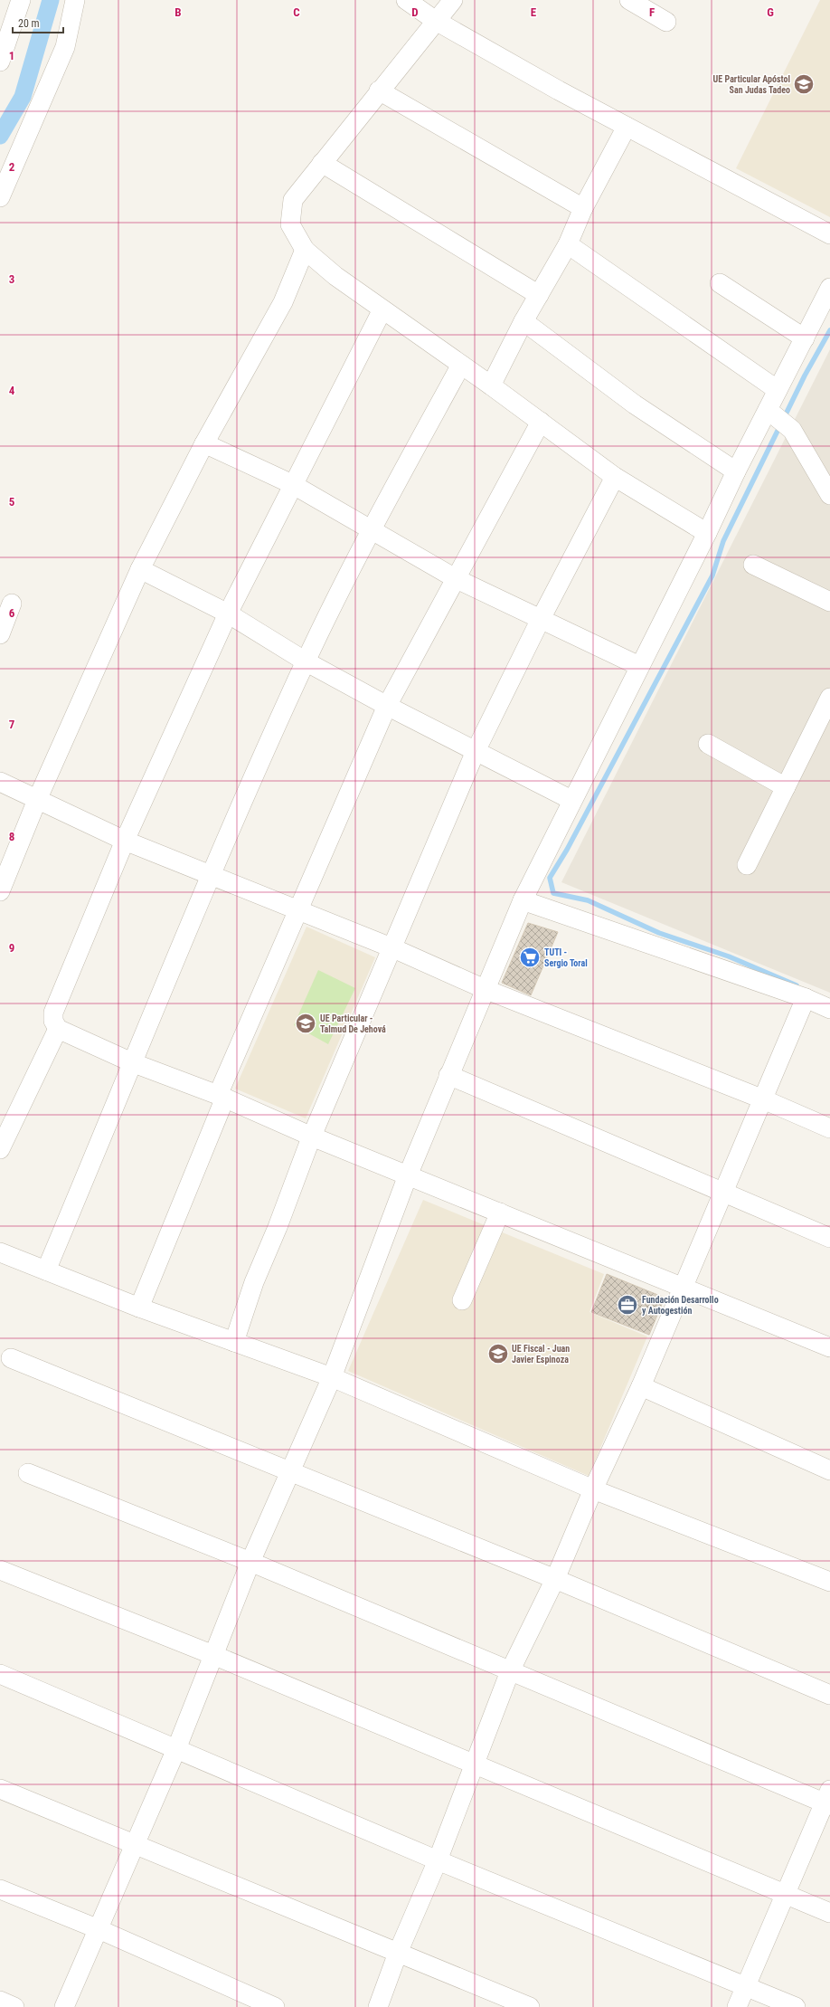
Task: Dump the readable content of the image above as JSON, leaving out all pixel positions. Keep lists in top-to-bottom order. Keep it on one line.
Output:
{"places":{"school or university":["UE Particular Apóstol San Judas Tadeo","UE Particular - Talmud De Jehová","UE Fiscal - Juan Javier Espinoza"],"supermarket":["TUTI - Sergio Toral"],"office":["Fundación Desarrollo y Autogestión"]},"scale_bar":"20 m","grid":{"columns":["B","C","D","E","F","G"],"rows":["1","2","3","4","5","6","7","8","9"]}}
